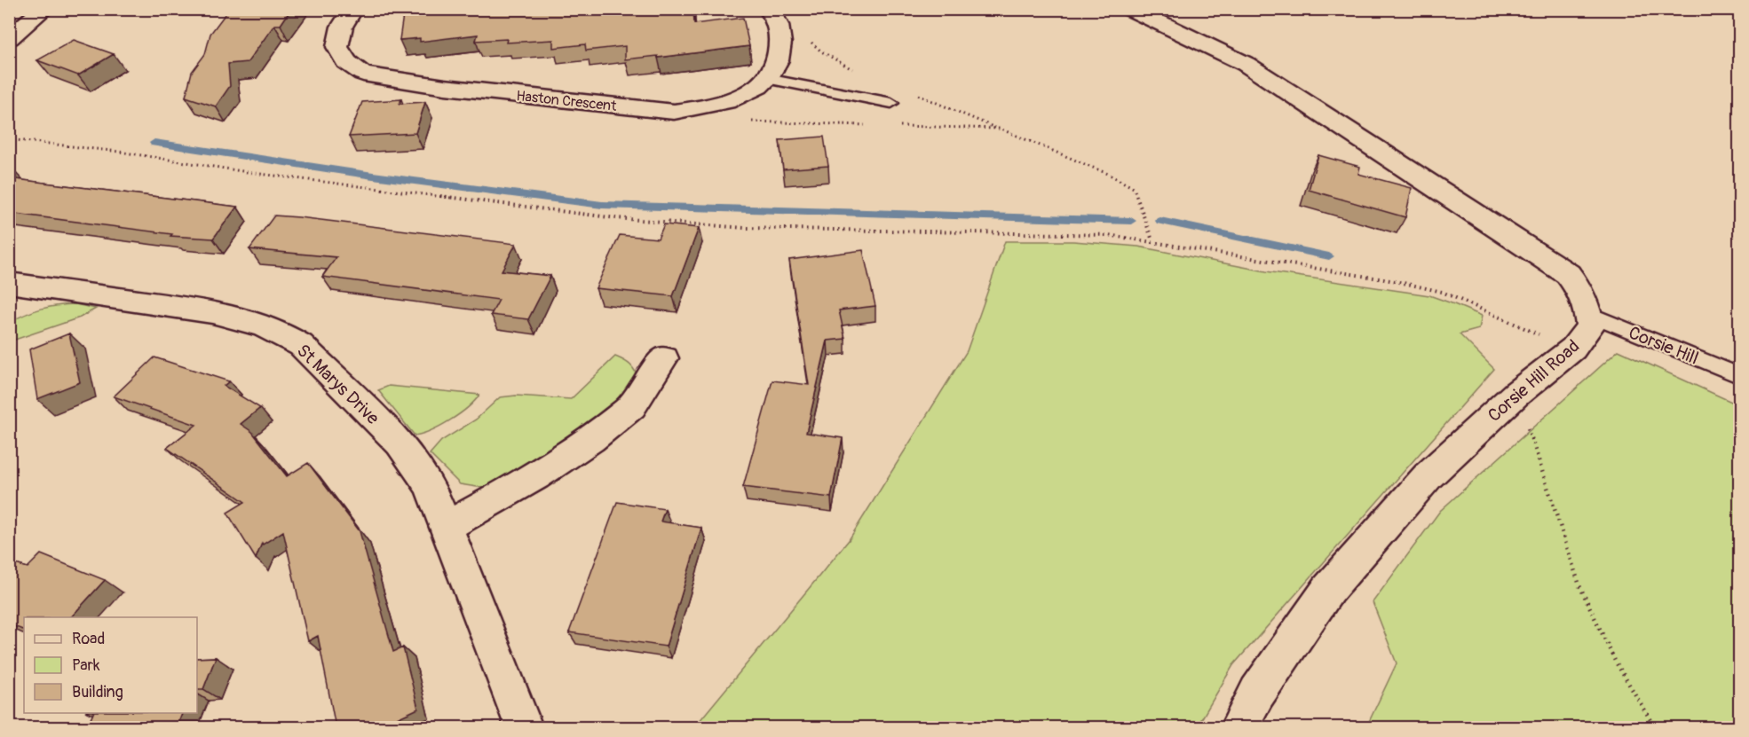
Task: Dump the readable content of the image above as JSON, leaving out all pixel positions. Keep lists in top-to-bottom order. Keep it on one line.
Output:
{"streets":{"street":["Haston Crescent","Corsie Hill Road","St Marys Drive"],"lane":["Corsie Hill"]},"crossings":[["Corsie Hill","Corsie Hill Road"]],"legend":["Road","Park","Building"]}
